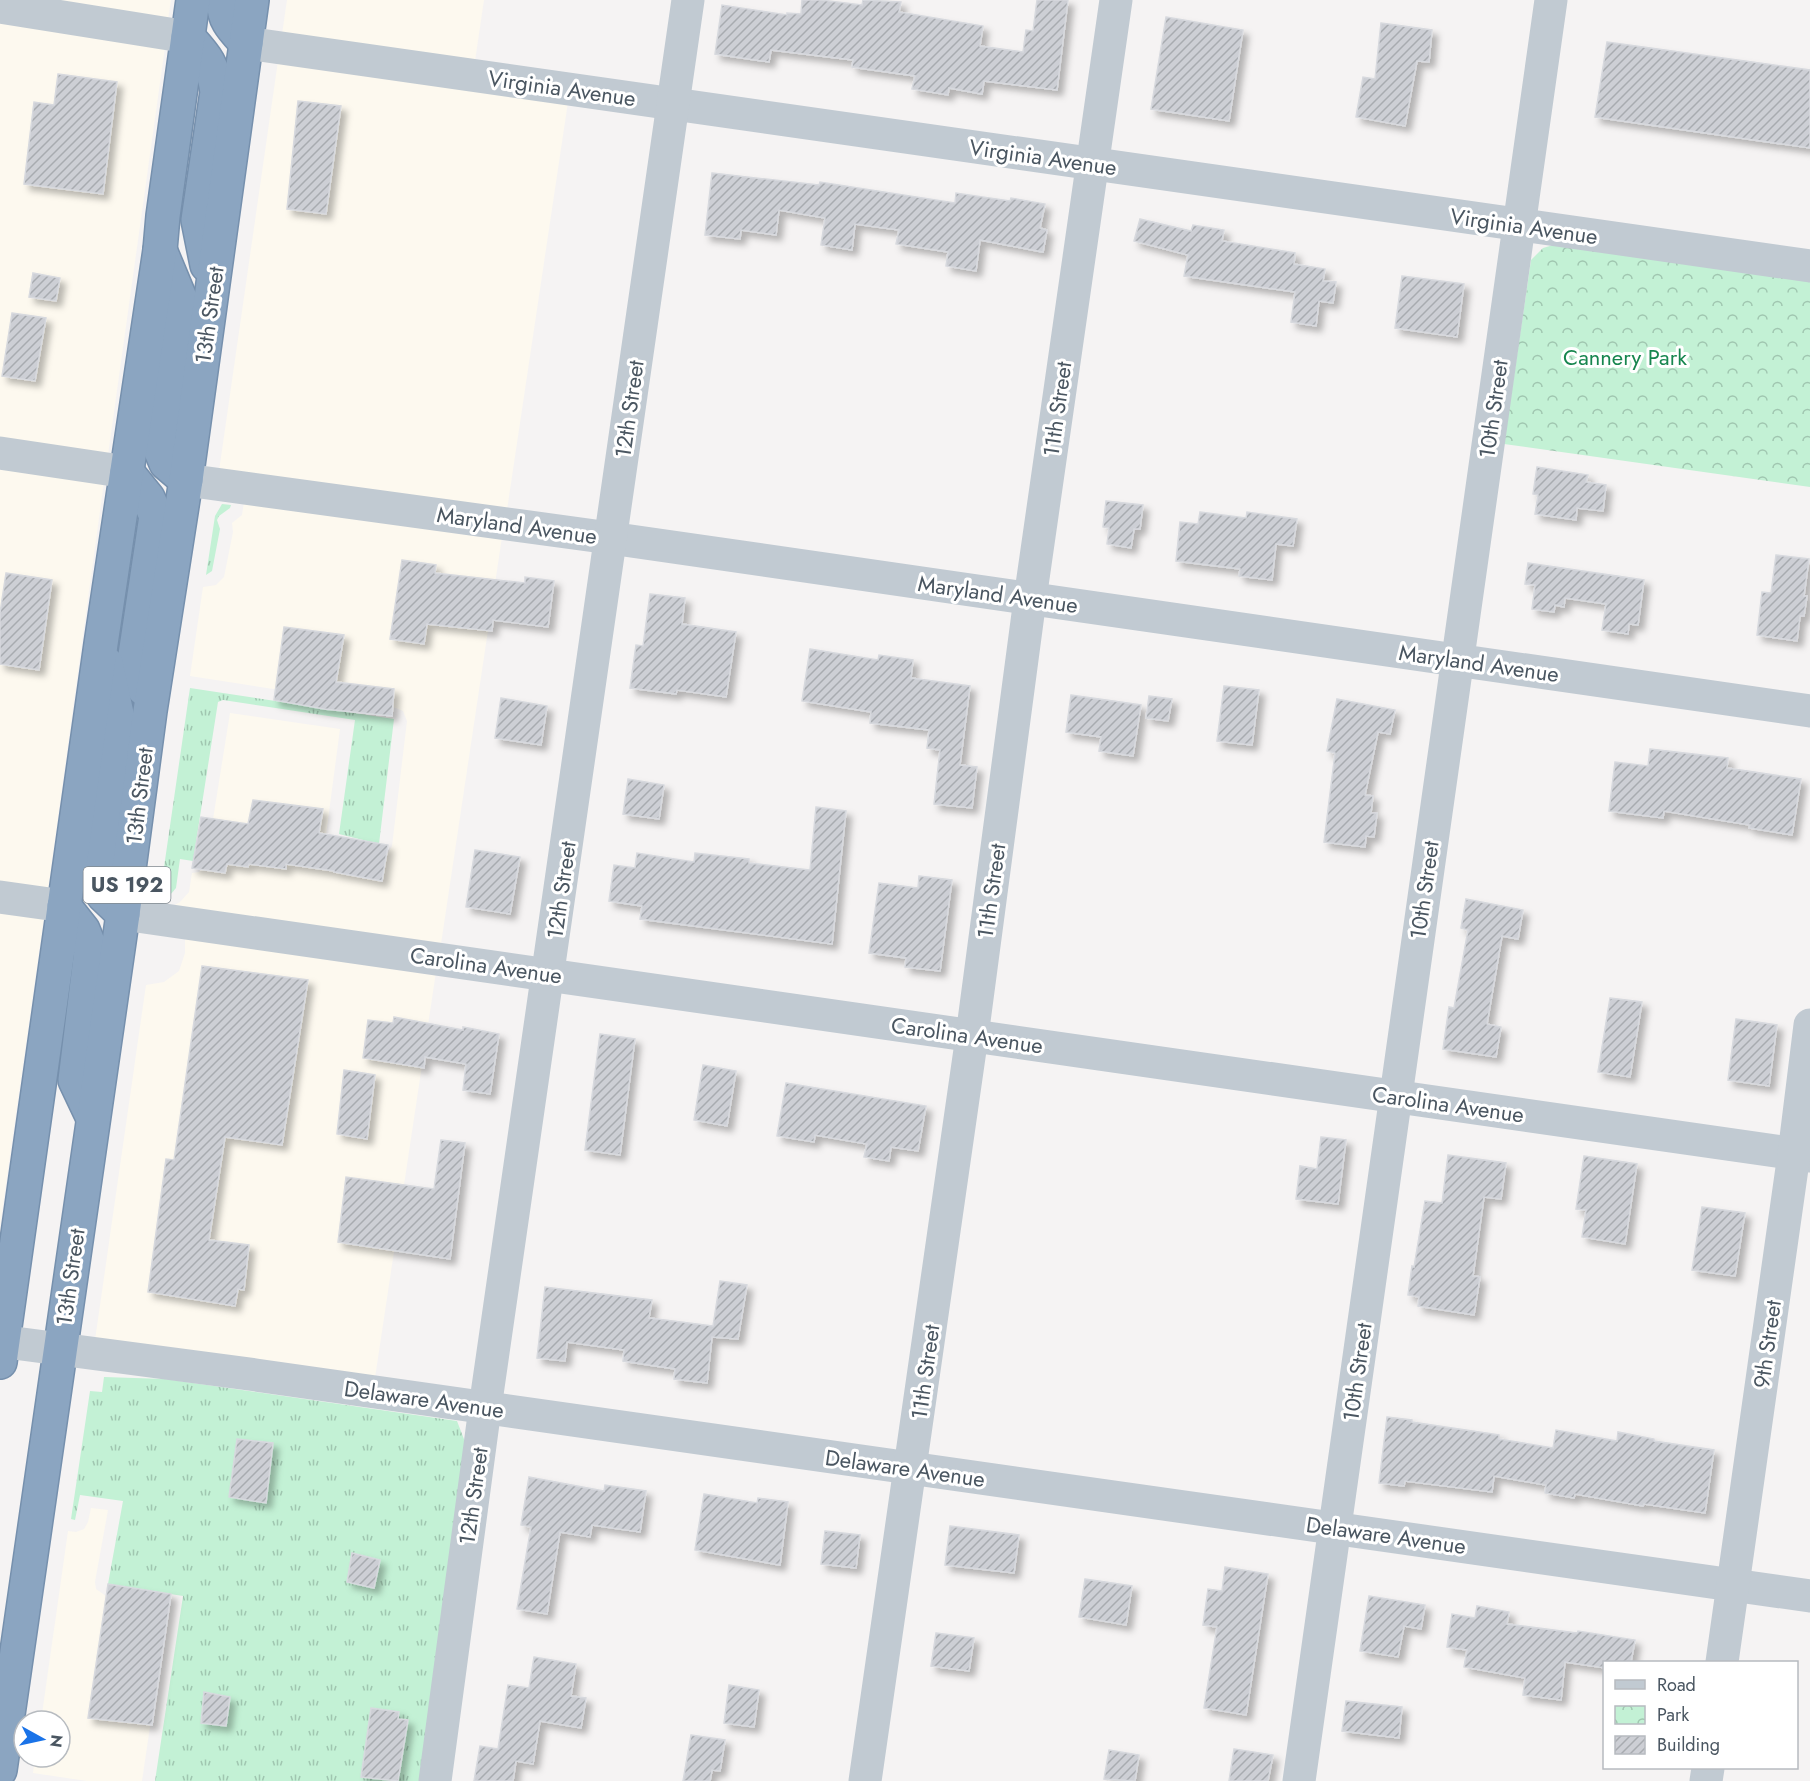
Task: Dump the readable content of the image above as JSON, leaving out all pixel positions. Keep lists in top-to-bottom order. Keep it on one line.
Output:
{"streets":{"highway":["13th Street","US 192"],"street":["Virginia Avenue","12th Street","11th Street","10th Street","Maryland Avenue","Carolina Avenue","9th Street","Delaware Avenue"]},"crossings":[["Virginia Avenue","13th Street"],["Virginia Avenue","12th Street"],["Virginia Avenue","11th Street"],["Virginia Avenue","10th Street"],["13th Street","Maryland Avenue"],["13th Street","Carolina Avenue"],["13th Street","Delaware Avenue"],["12th Street","Maryland Avenue"],["12th Street","Carolina Avenue"],["12th Street","Delaware Avenue"],["11th Street","Maryland Avenue"],["11th Street","Carolina Avenue"],["11th Street","Delaware Avenue"],["10th Street","Maryland Avenue"],["10th Street","Carolina Avenue"],["10th Street","Delaware Avenue"],["US 192","Delaware Avenue"],["Carolina Avenue","9th Street"],["9th Street","Delaware Avenue"]],"parks":["Cannery Park"],"legend":["Road","Park","Building"],"north":"right"}
